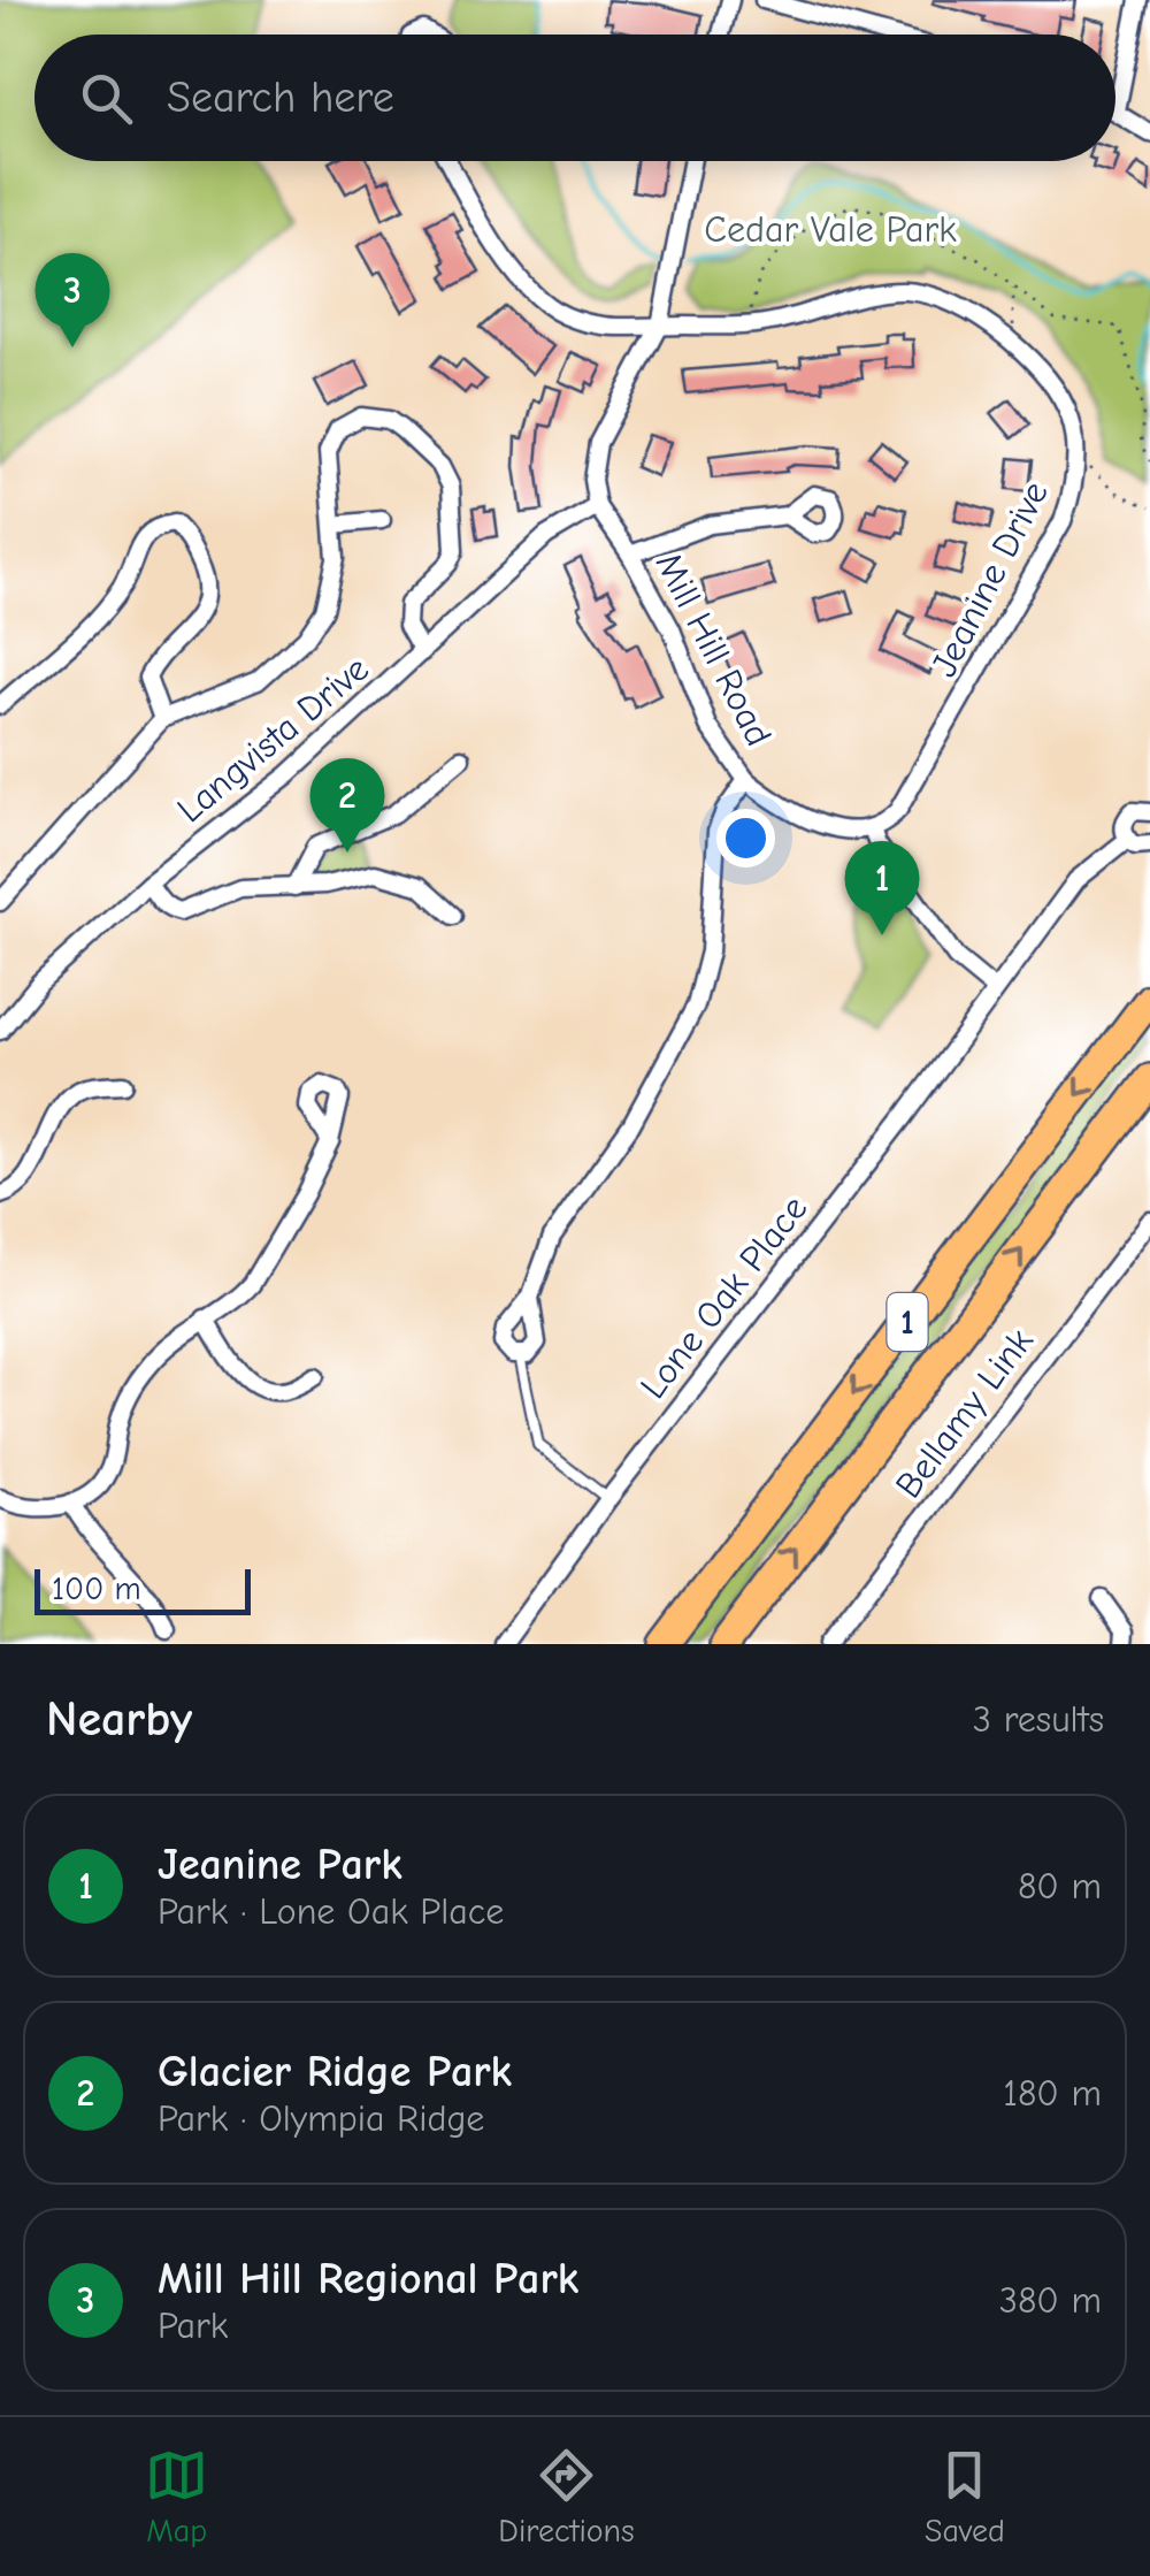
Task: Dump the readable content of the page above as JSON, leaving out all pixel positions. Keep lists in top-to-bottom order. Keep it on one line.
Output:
{"streets":{"highway":["1"],"street":["Jeanine Drive","Mill Hill Road","Langvista Drive","Lone Oak Place","Bellamy Link"]},"crossings":[["Mill Hill Road","Langvista Drive"]],"parks":["Cedar Vale Park"],"scale_bar":"100 m","page":{"search":"Search here","pins":["3","2","1"],"scale":"100 m","heading":["Nearby","3 results"],"list":[{"mark":"1","name":"Jeanine Park","note":"Park · Lone Oak Place","value":"80 m"},{"mark":"2","name":"Glacier Ridge Park","note":"Park · Olympia Ridge","value":"180 m"},{"mark":"3","name":"Mill Hill Regional Park","note":"Park","value":"380 m"}],"nav":["Map","Directions","Saved"]}}
